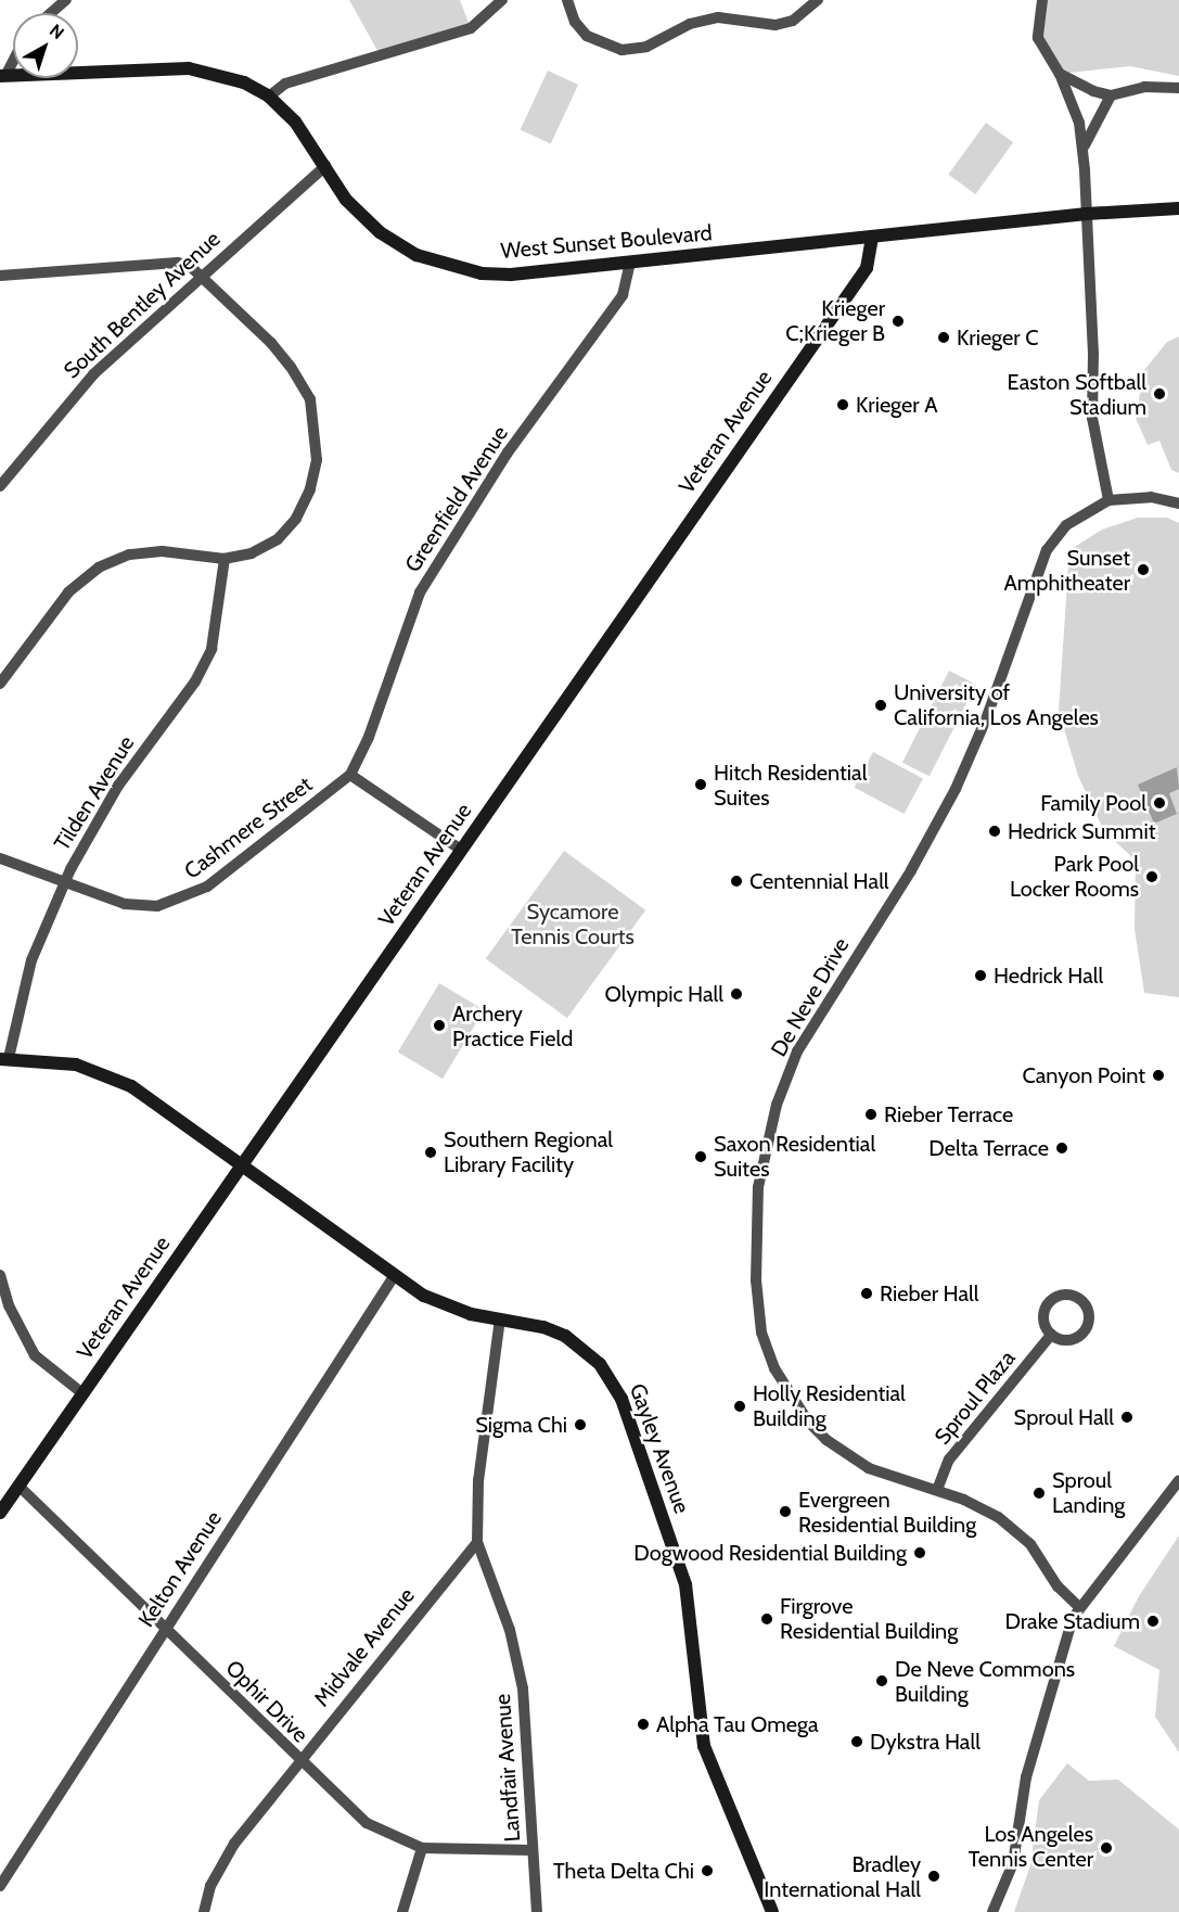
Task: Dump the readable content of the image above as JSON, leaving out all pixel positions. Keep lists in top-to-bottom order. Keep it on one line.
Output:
{"streets":{"street":["West Sunset Boulevard","South Bentley Avenue","Veteran Avenue","Greenfield Avenue","Tilden Avenue","Cashmere Street","De Neve Drive","Sproul Plaza","Gayley Avenue","Kelton Avenue","Midvale Avenue","Ophir Drive","Landfair Avenue"]},"crossings":[["West Sunset Boulevard","South Bentley Avenue"],["West Sunset Boulevard","Veteran Avenue"],["West Sunset Boulevard","Greenfield Avenue"],["Veteran Avenue","Gayley Avenue"],["Veteran Avenue","Ophir Drive"],["Greenfield Avenue","Cashmere Street"],["Tilden Avenue","Cashmere Street"],["Tilden Avenue","Gayley Avenue"],["De Neve Drive","Sproul Plaza"],["Gayley Avenue","Kelton Avenue"],["Gayley Avenue","Landfair Avenue"],["Kelton Avenue","Ophir Drive"],["Midvale Avenue","Ophir Drive"],["Midvale Avenue","Landfair Avenue"],["Ophir Drive","Landfair Avenue"]],"parks":["Sycamore Tennis Courts"],"places":["Krieger C;Krieger B","Krieger C","Easton Softball Stadium","Krieger A","Sunset Amphitheater","University of California, Los Angeles","Hitch Residential Suites","Family Pool","Hedrick Summit","Park Pool Locker Rooms","Centennial Hall","Hedrick Hall","Olympic Hall","Archery Practice Field","Canyon Point","Rieber Terrace","Delta Terrace","Southern Regional Library Facility","Saxon Residential Suites","Rieber Hall","Holly Residential Building","Sproul Hall","Sigma Chi","Sproul Landing","Evergreen Residential Building","Dogwood Residential Building","Firgrove Residential Building","Drake Stadium","De Neve Commons Building","Alpha Tau Omega","Dykstra Hall","Los Angeles Tennis Center","Theta Delta Chi","Bradley International Hall"],"north":"top right"}
